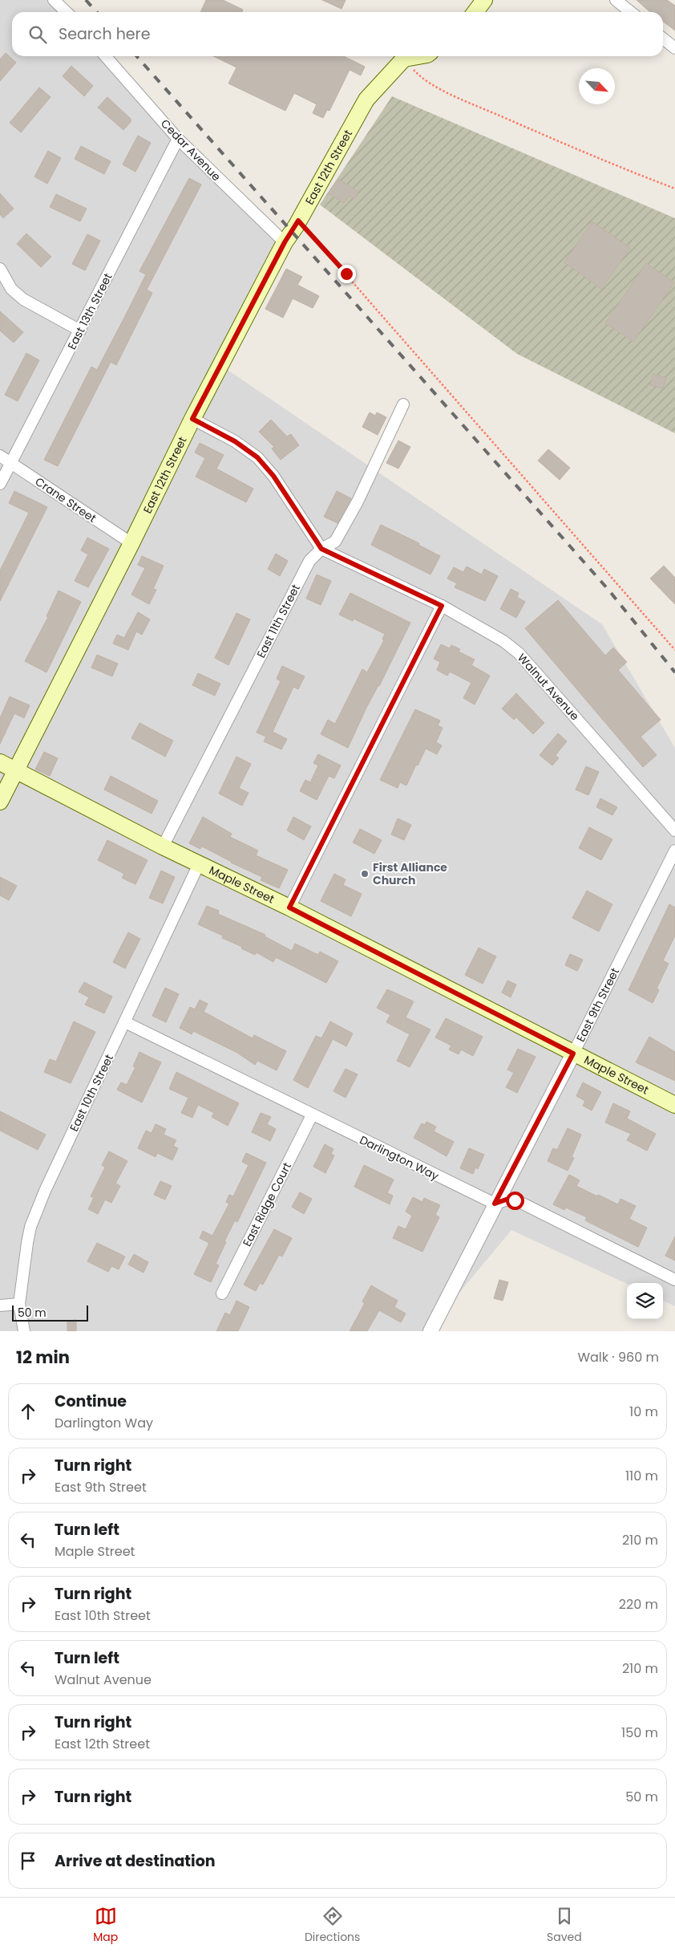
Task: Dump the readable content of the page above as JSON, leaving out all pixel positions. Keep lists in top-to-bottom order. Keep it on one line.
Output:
{"streets":{"main road":["East 12th Street","Maple Street"],"street":["Cedar Avenue","East 13th Street","Crane Street","East 11th Street","Walnut Avenue","East 9th Street","East 10th Street","Darlington Way","East Ridge Court"]},"crossings":[["Cedar Avenue","East 12th Street"],["Cedar Avenue","East 13th Street"],["East 12th Street","Crane Street"],["East 12th Street","Maple Street"],["East 13th Street","Crane Street"],["East 11th Street","Walnut Avenue"],["East 11th Street","Maple Street"],["Maple Street","East 9th Street"],["Maple Street","East 10th Street"],["East 9th Street","Darlington Way"],["East 10th Street","Darlington Way"],["Darlington Way","East Ridge Court"]],"places":["First Alliance Church"],"scale_bar":"50 m","north":"bottom right","page":{"search":"Search here","scale":"50 m","heading":["12 min","Walk · 960 m"],"list":[["Continue","Darlington Way","10 m"],["Turn right","East 9th Street","110 m"],["Turn left","Maple Street","210 m"],["Turn right","East 10th Street","220 m"],["Turn left","Walnut Avenue","210 m"],["Turn right","East 12th Street","150 m"],["Turn right","50 m"],"Arrive at destination"],"nav":["Map","Directions","Saved"]}}
